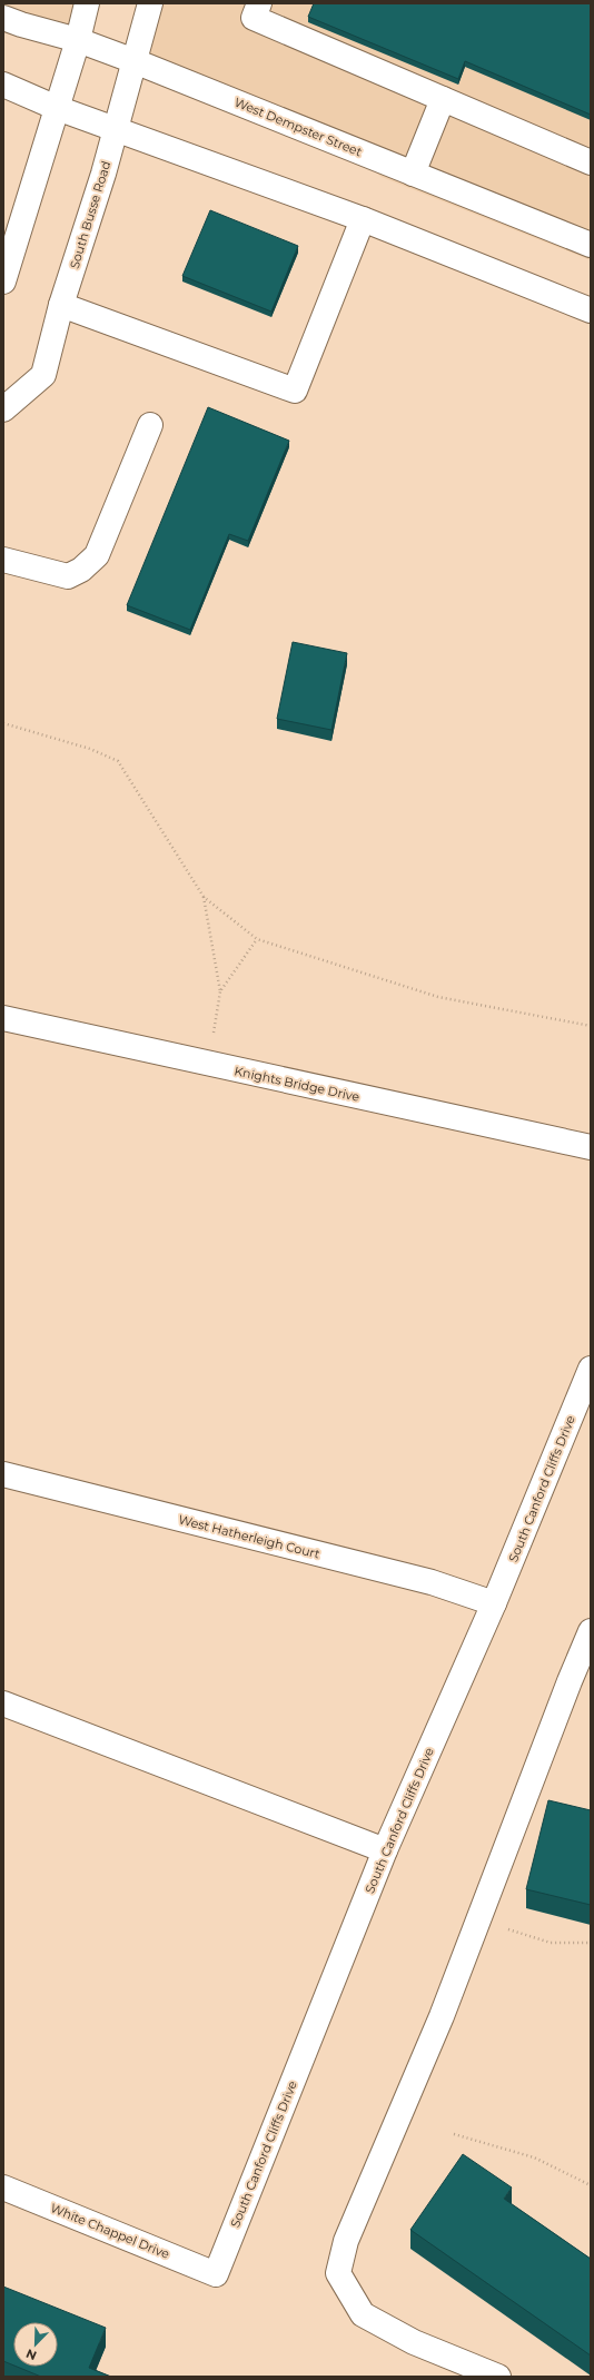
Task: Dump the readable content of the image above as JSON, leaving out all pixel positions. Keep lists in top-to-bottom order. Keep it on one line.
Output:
{"streets":{"street":["West Dempster Street","South Busse Road","Knights Bridge Drive","South Canford Cliffs Drive","West Hatherleigh Court","White Chappel Drive"]},"crossings":[["West Dempster Street","South Busse Road"],["South Canford Cliffs Drive","West Hatherleigh Court"],["South Canford Cliffs Drive","White Chappel Drive"]],"north":"bottom left"}
